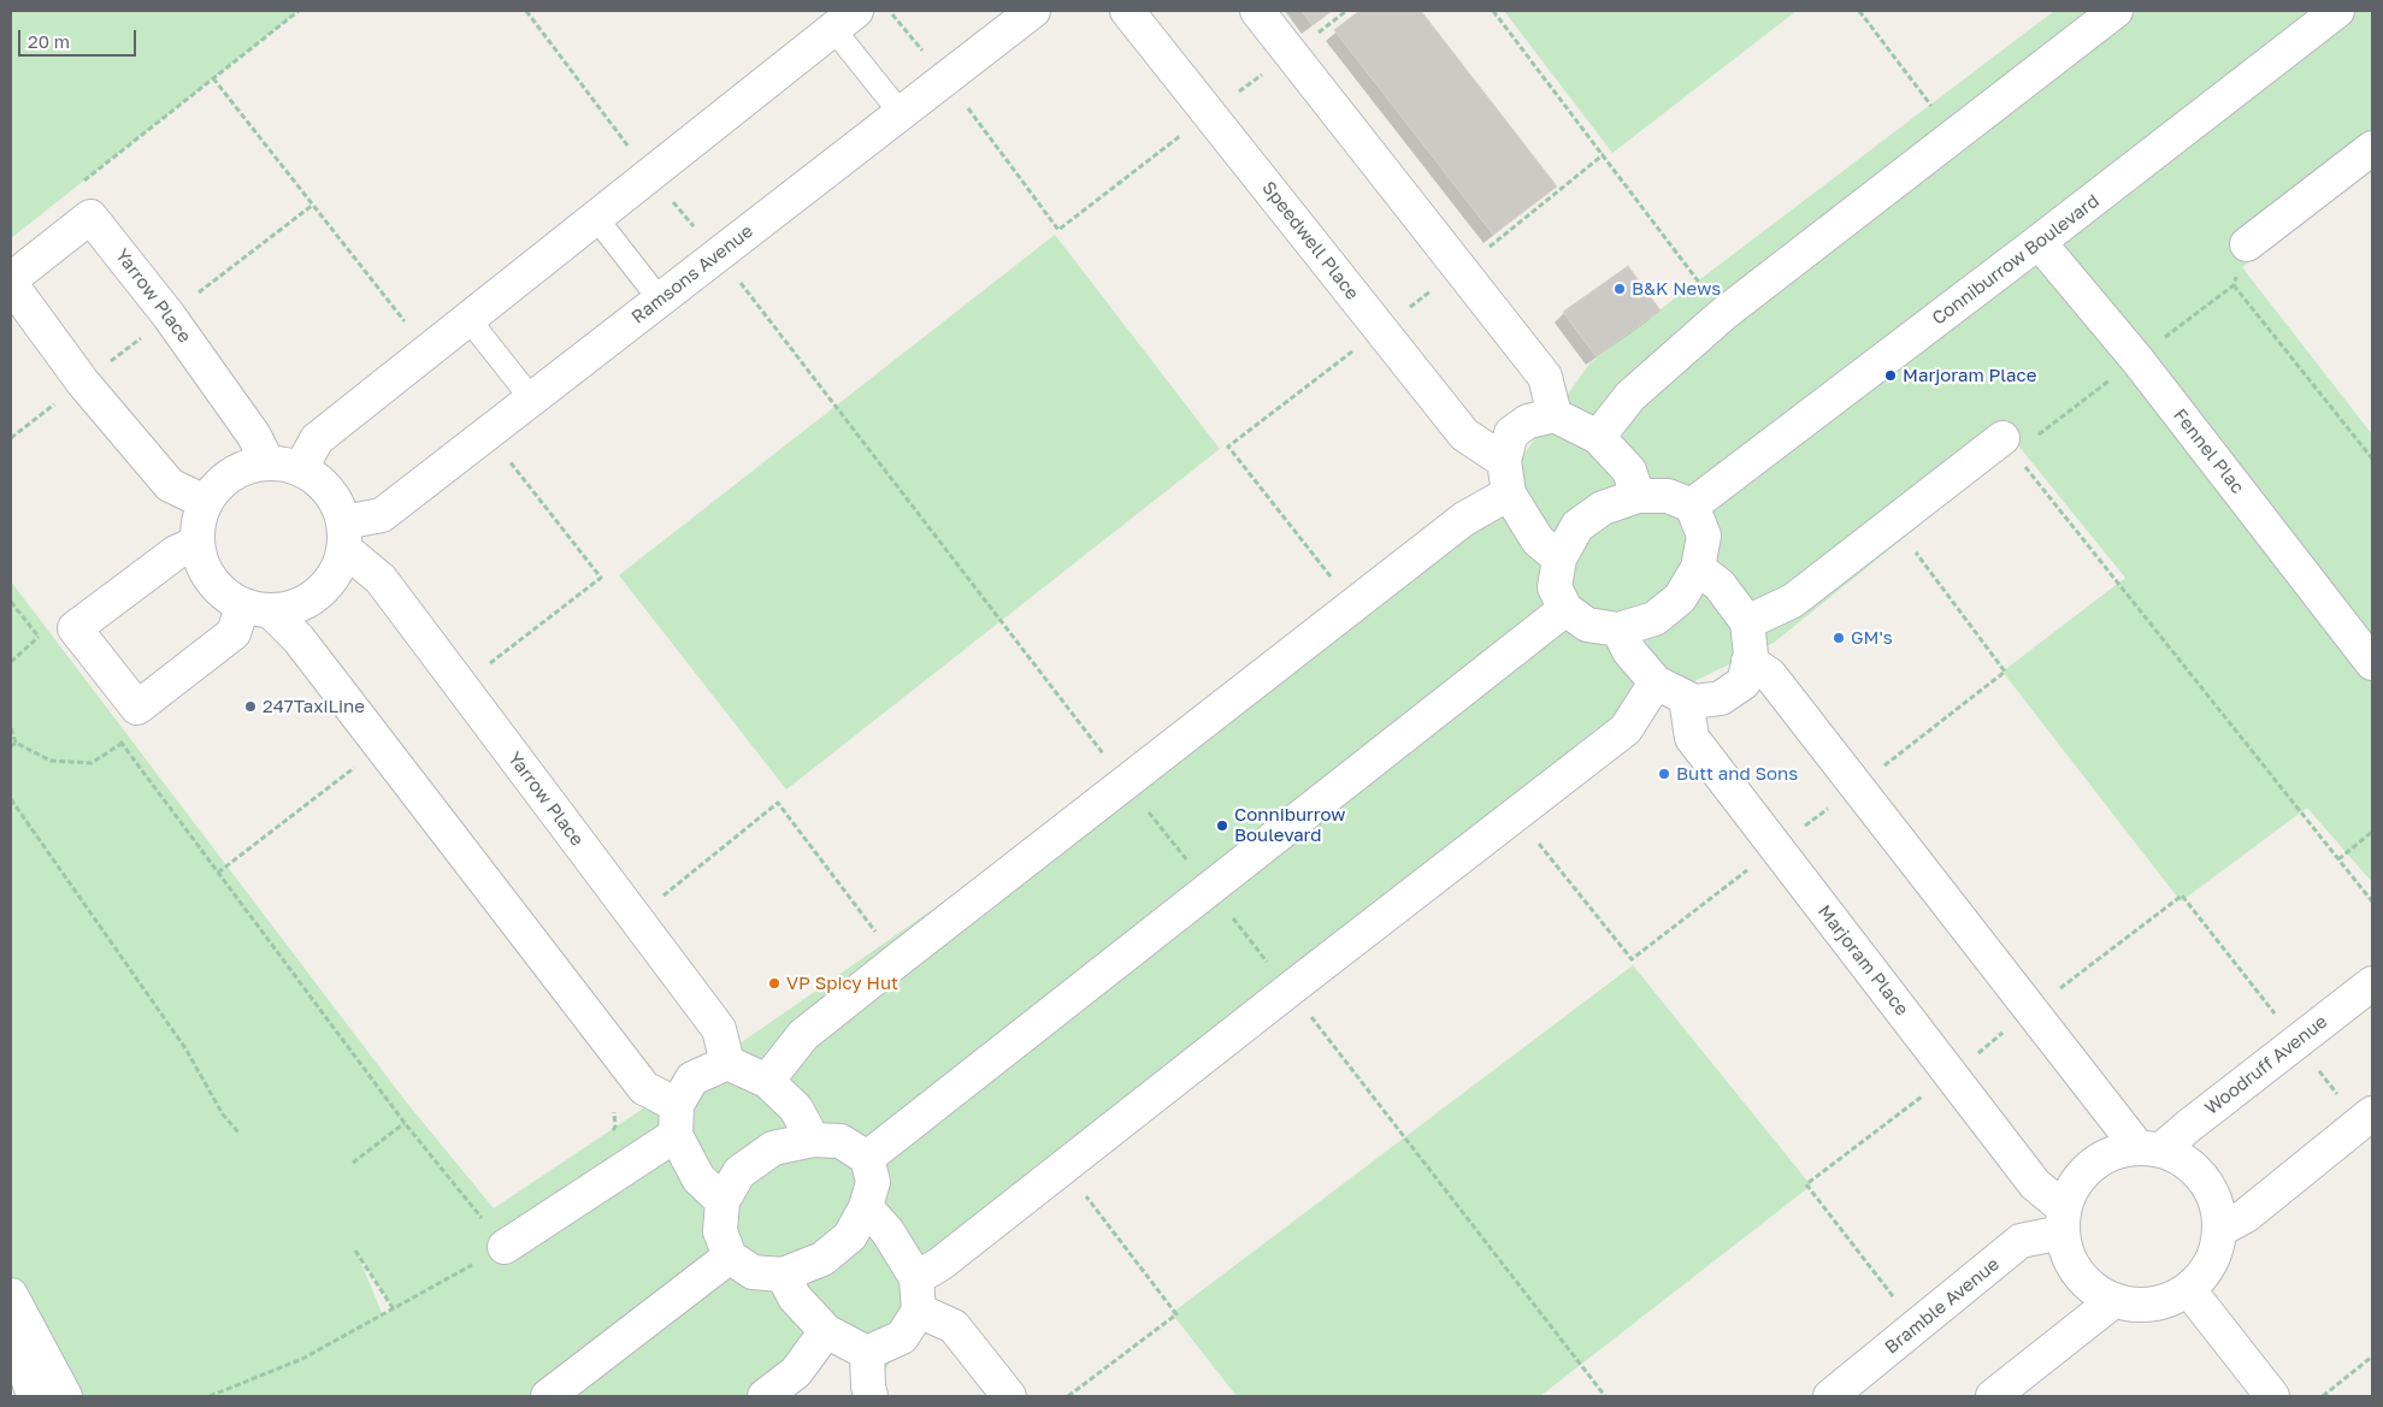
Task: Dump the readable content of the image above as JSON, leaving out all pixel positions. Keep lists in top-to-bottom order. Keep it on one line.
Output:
{"streets":{"street":["Speedwell Place","Conniburrow Boulevard","Ramsons Avenue","Yarrow Place","Fennel Plac","Marjoram Place","Woodruff Avenue","Bramble Avenue"]},"crossings":[["Conniburrow Boulevard","Fennel Plac"],["Ramsons Avenue","Yarrow Place"],["Marjoram Place","Woodruff Avenue"],["Marjoram Place","Bramble Avenue"],["Woodruff Avenue","Bramble Avenue"]],"places":["B&K News","Marjoram Place","GM's","247TaxiLine","Butt and Sons","Conniburrow Boulevard","VP Spicy Hut"],"scale_bar":"20 m"}
